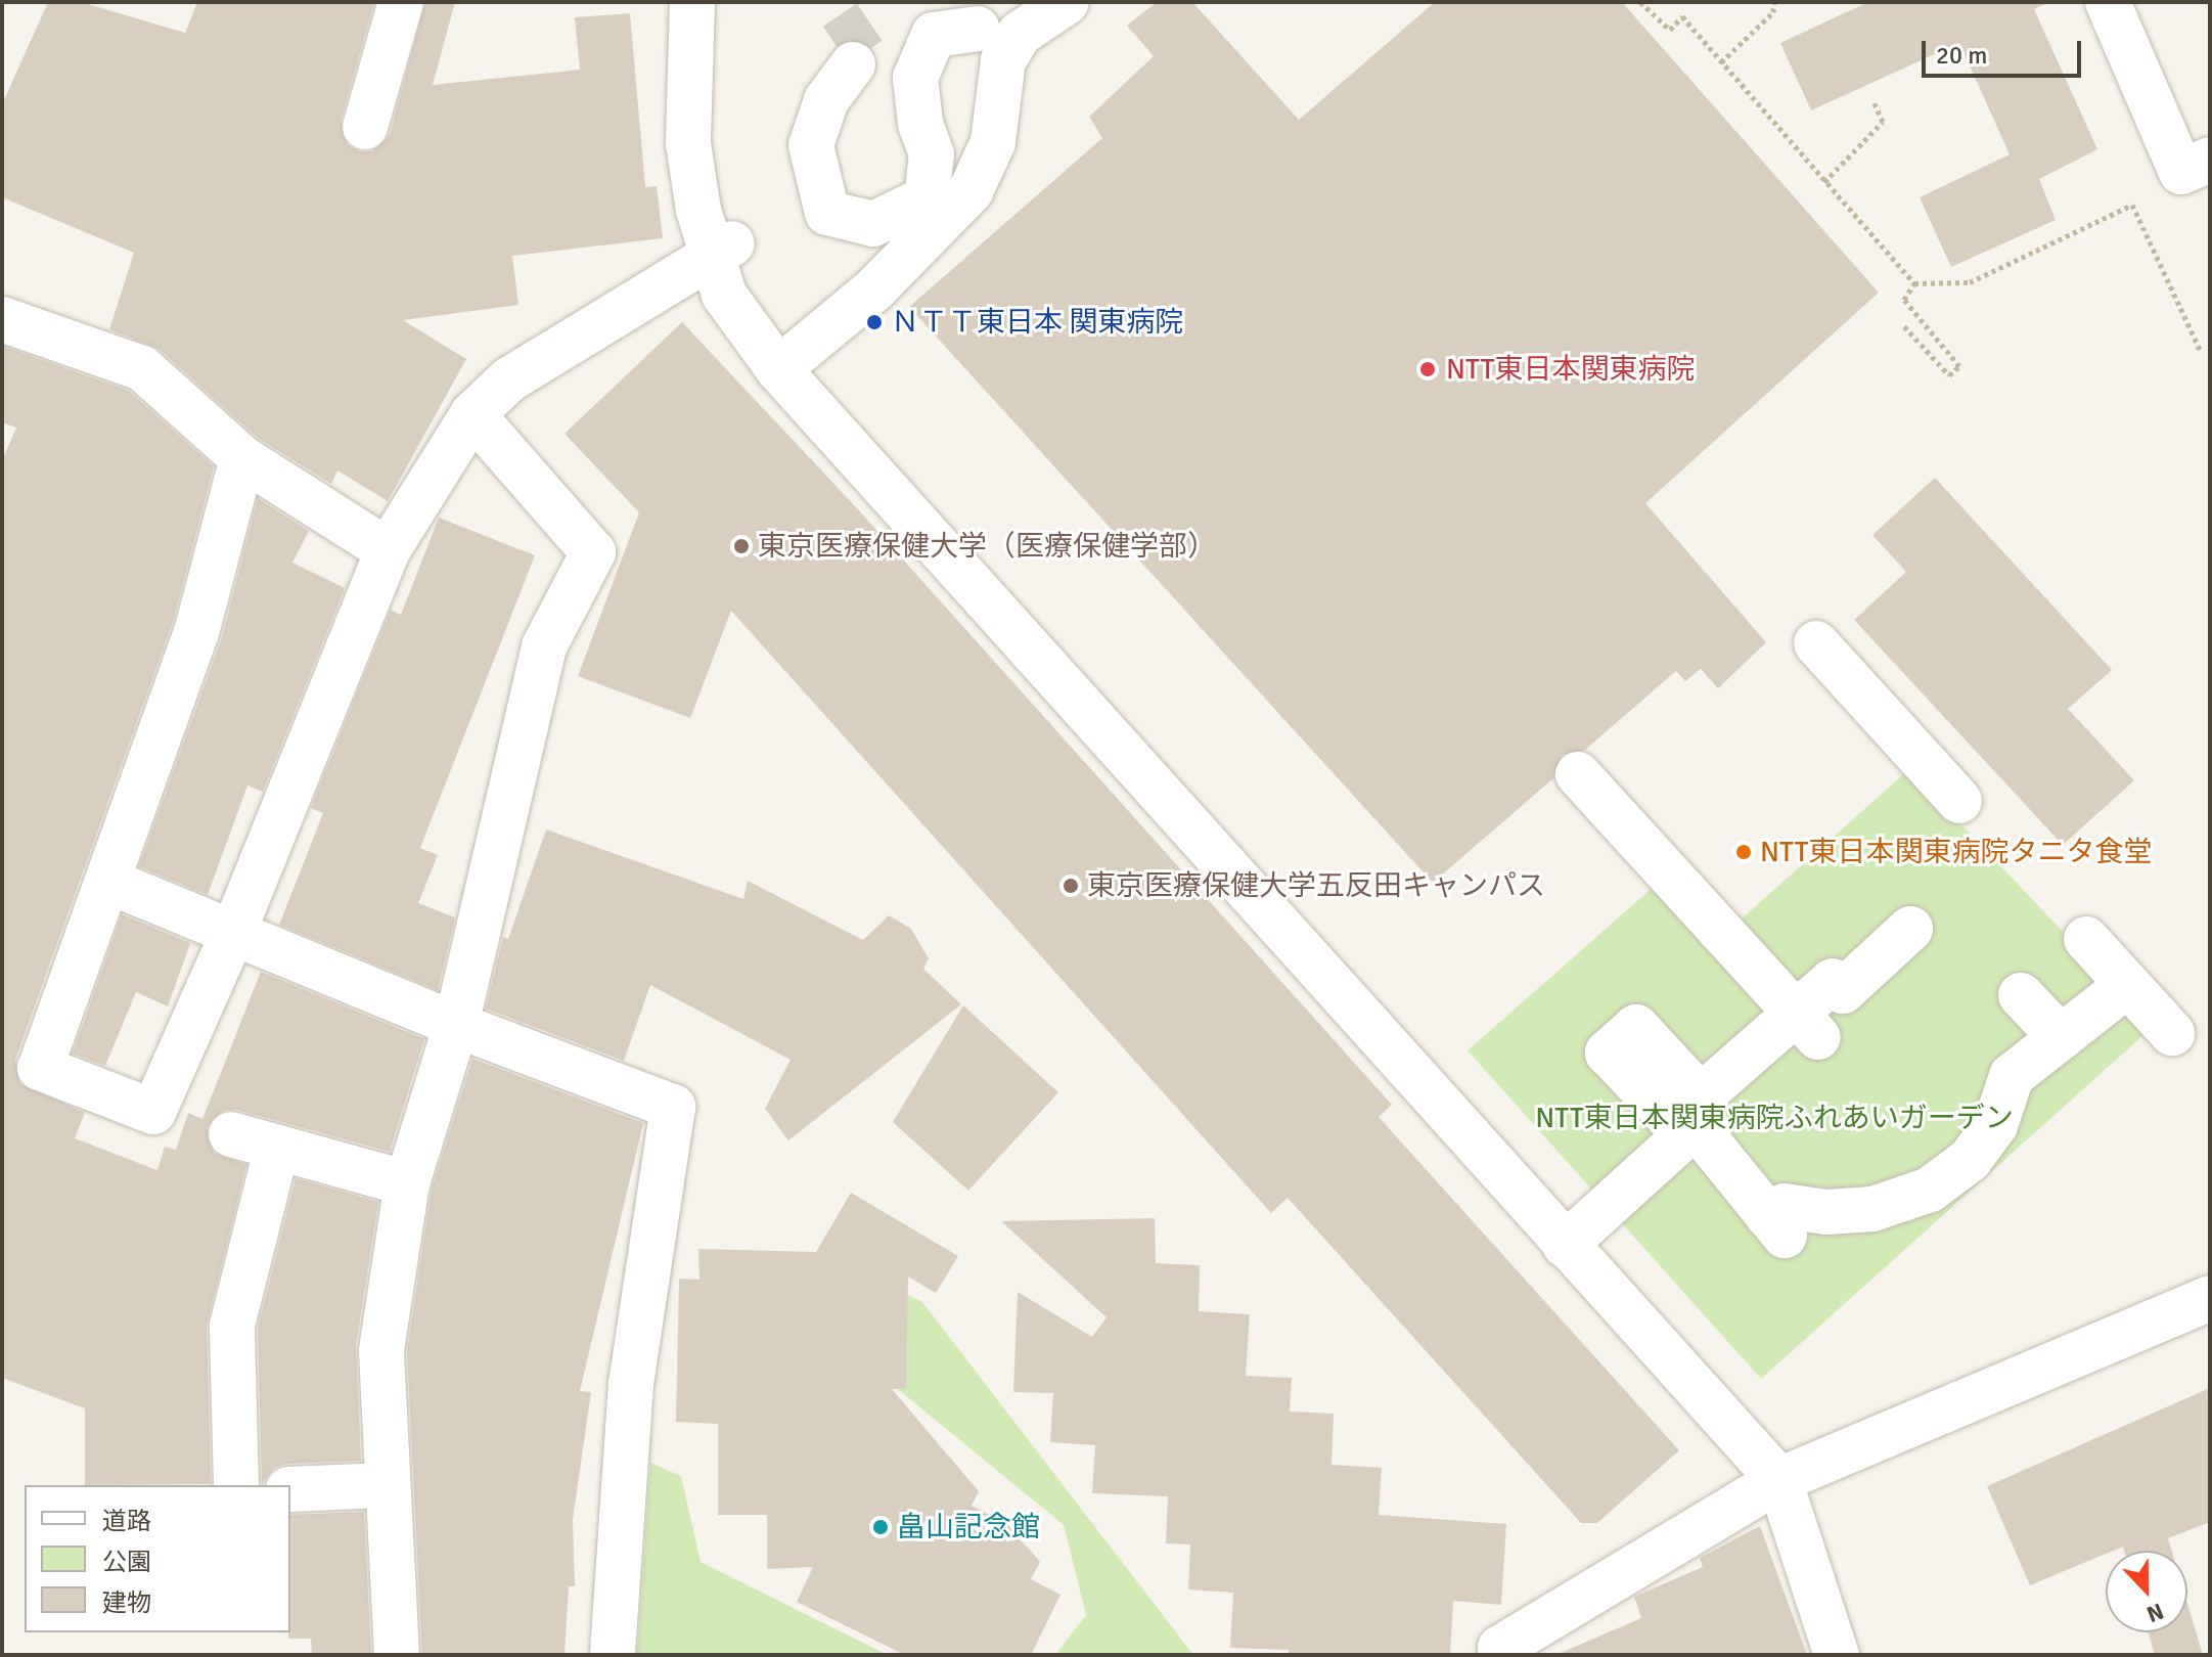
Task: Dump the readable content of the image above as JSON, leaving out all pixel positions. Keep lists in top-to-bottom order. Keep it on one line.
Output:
{"parks":["NTT東日本関東病院ふれあいガーデン"],"places":["ＮＴＴ東日本 関東病院","NTT東日本関東病院","東京医療保健大学（医療保健学部）","NTT東日本関東病院タニタ食堂","東京医療保健大学五反田キャンパス","畠山記念館"],"legend":["道路","公園","建物"],"scale_bar":"20 m","north":"bottom"}
